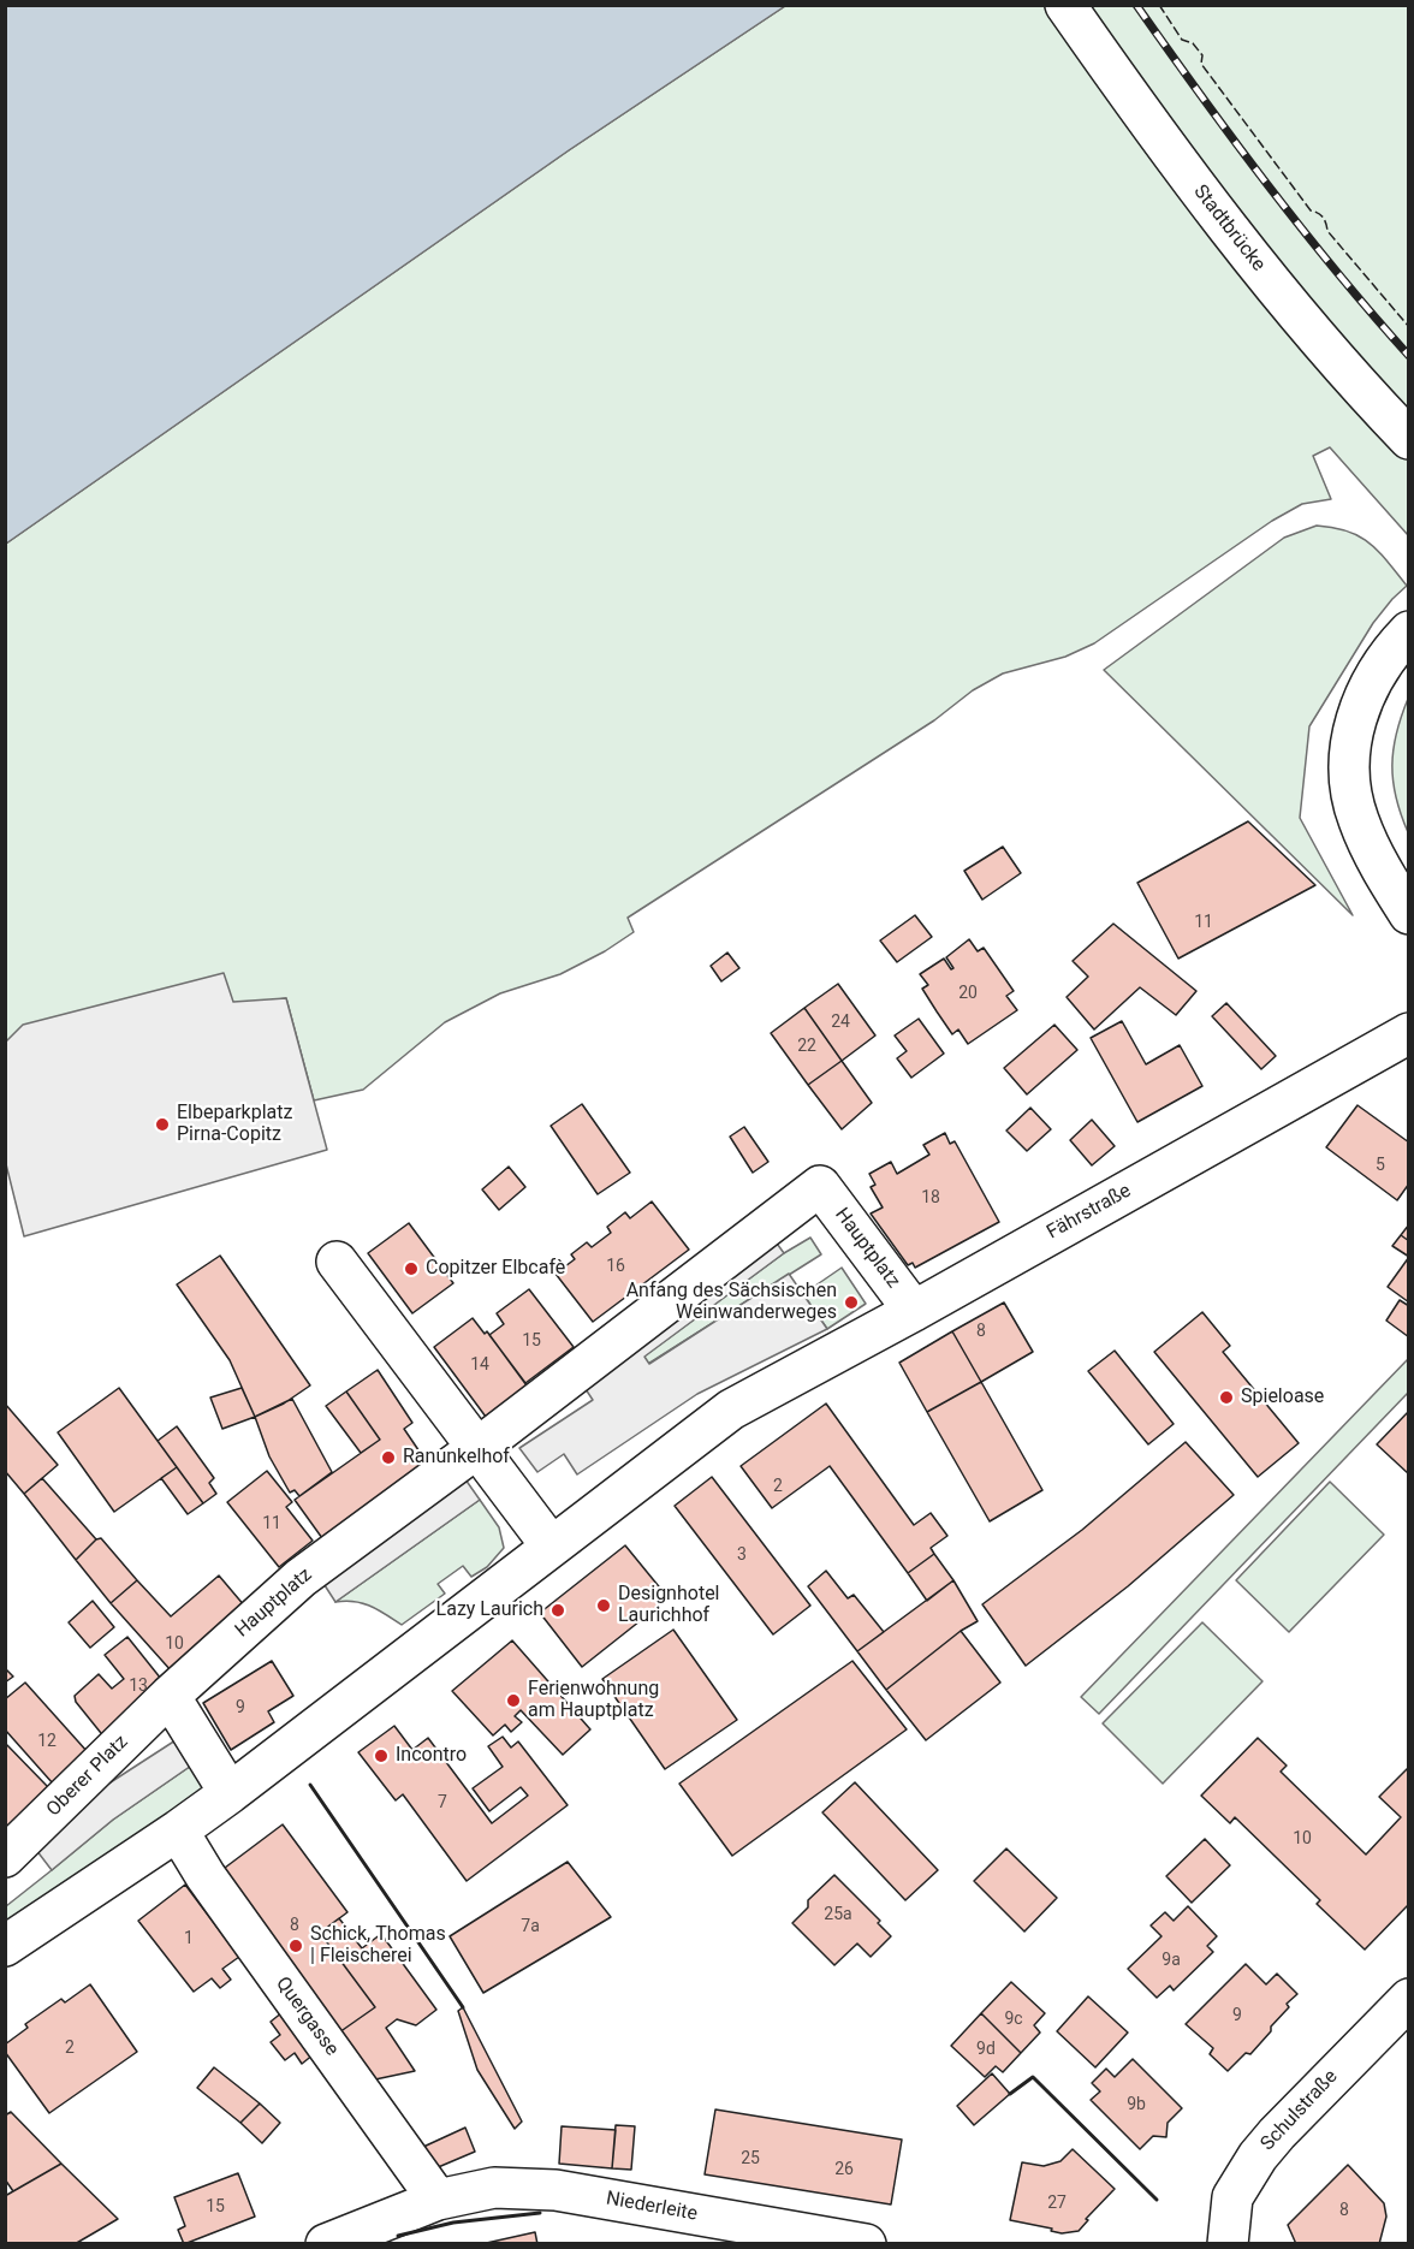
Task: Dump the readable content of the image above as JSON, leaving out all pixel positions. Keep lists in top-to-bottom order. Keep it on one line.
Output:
{"streets":{"street":["Stadtbrücke","Fährstraße","Hauptplatz","Oberer Platz","Quergasse","Schulstraße","Niederleite"]},"crossings":[["Fährstraße","Hauptplatz"],["Hauptplatz","Oberer Platz"],["Hauptplatz","Quergasse"],["Quergasse","Niederleite"]],"places":["Elbeparkplatz Pirna-Copitz","Copitzer Elbcafè","Anfang des Sächsischen Weinwanderweges","Spieloase","Ranunkelhof","Designhotel Laurichhof","Lazy Laurich","Ferienwohnung am Hauptplatz","Incontro","Schick, Thomas | Fleischerei"],"house_numbers":["11","20","24","22","5","18","16","8","15","14","2","11","3","10","13","9","12","7","10","25a","8","7a","1","9a","9","9c","2","9d","9b","25","26","27","15","8"]}
